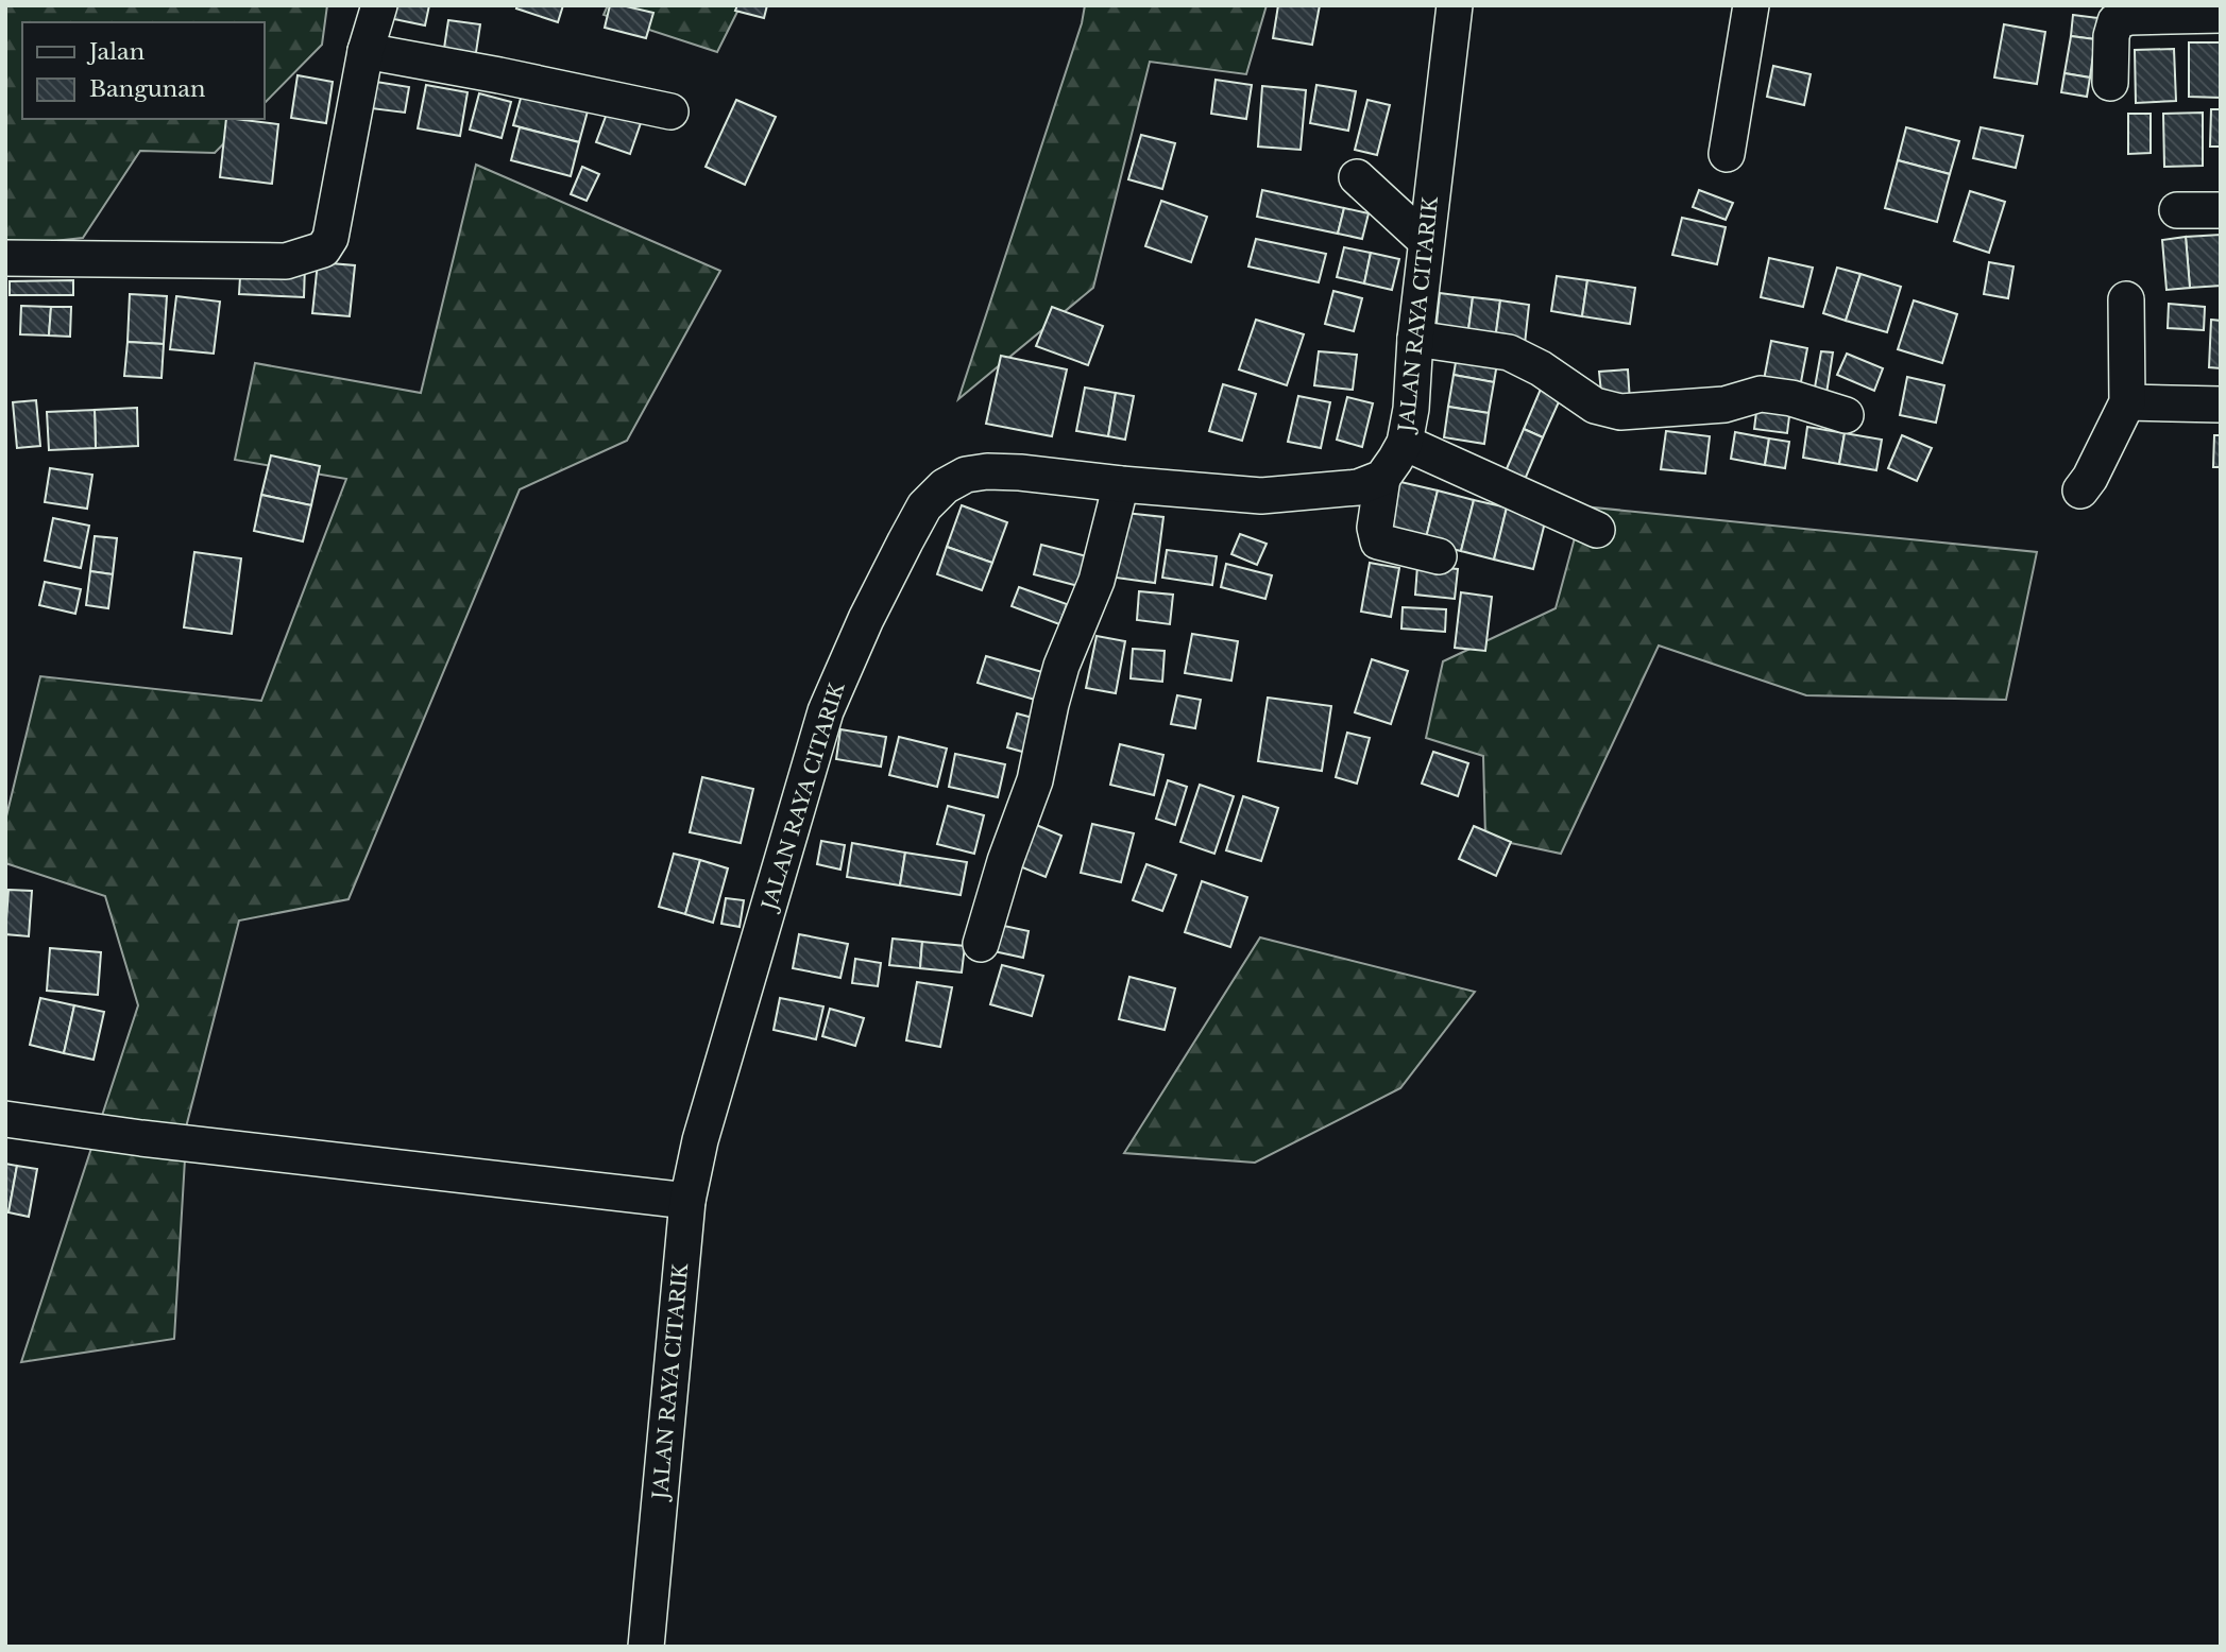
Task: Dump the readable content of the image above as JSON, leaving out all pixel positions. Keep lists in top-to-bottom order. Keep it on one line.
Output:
{"streets":{"street":["JALAN RAYA CITARIK"]},"legend":["Jalan","Bangunan"]}
